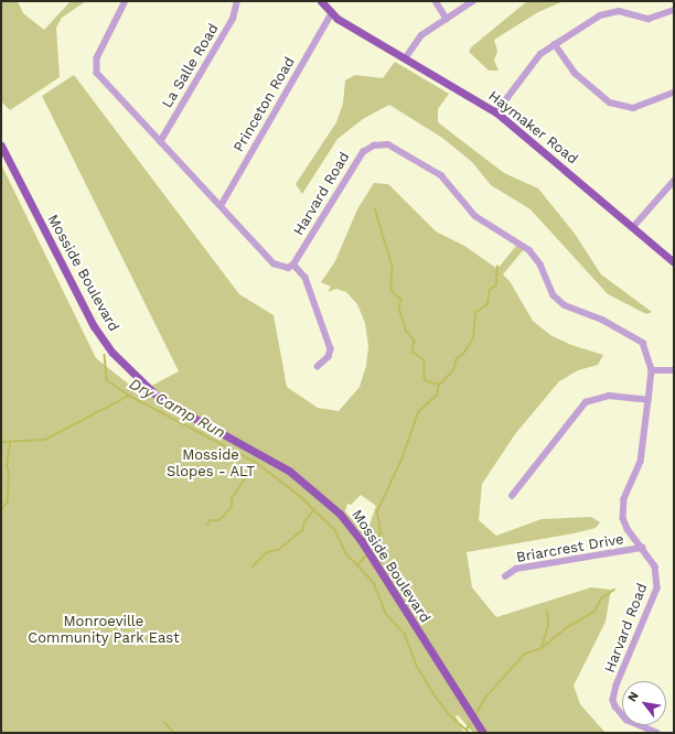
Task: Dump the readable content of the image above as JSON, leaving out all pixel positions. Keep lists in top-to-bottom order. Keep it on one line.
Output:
{"streets":{"main road":["Haymaker Road","Mosside Boulevard"],"street":["La Salle Road","Princeton Road","Harvard Road","Briarcrest Drive"]},"crossings":[["Princeton Road","Haymaker Road"],["Harvard Road","Briarcrest Drive"]],"water":["Dry Camp Run"],"parks":["Mosside Slopes - ALT","Monroeville Community Park East"],"north":"top left"}
